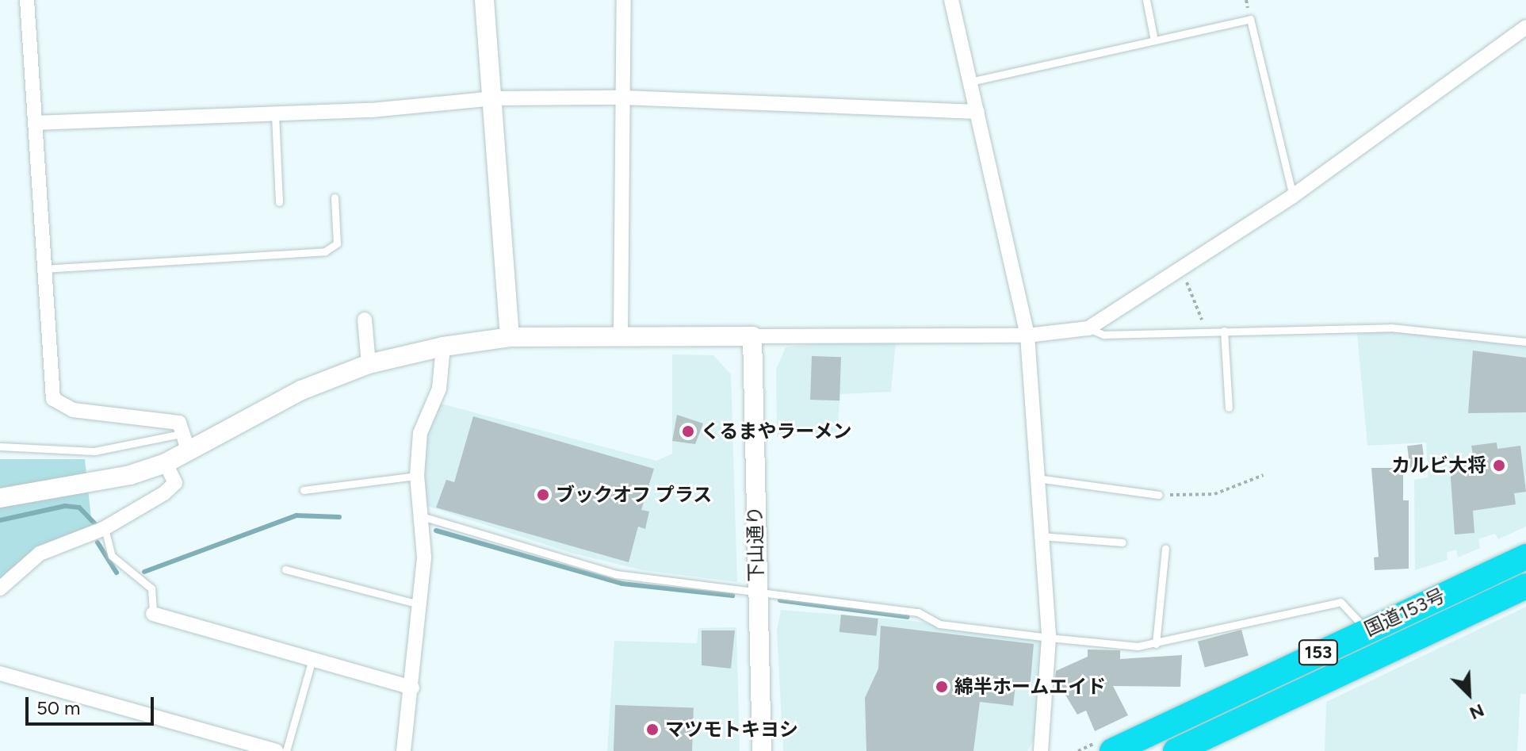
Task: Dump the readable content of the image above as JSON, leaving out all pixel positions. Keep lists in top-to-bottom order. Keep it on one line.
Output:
{"streets":{"highway":["国道153号","153"],"street":["下山通り"]},"places":["くるまやラーメン","カルビ大将","ブックオフ プラス","綿半ホームエイド","マツモトキヨシ"],"scale_bar":"50 m","north":"bottom right"}
